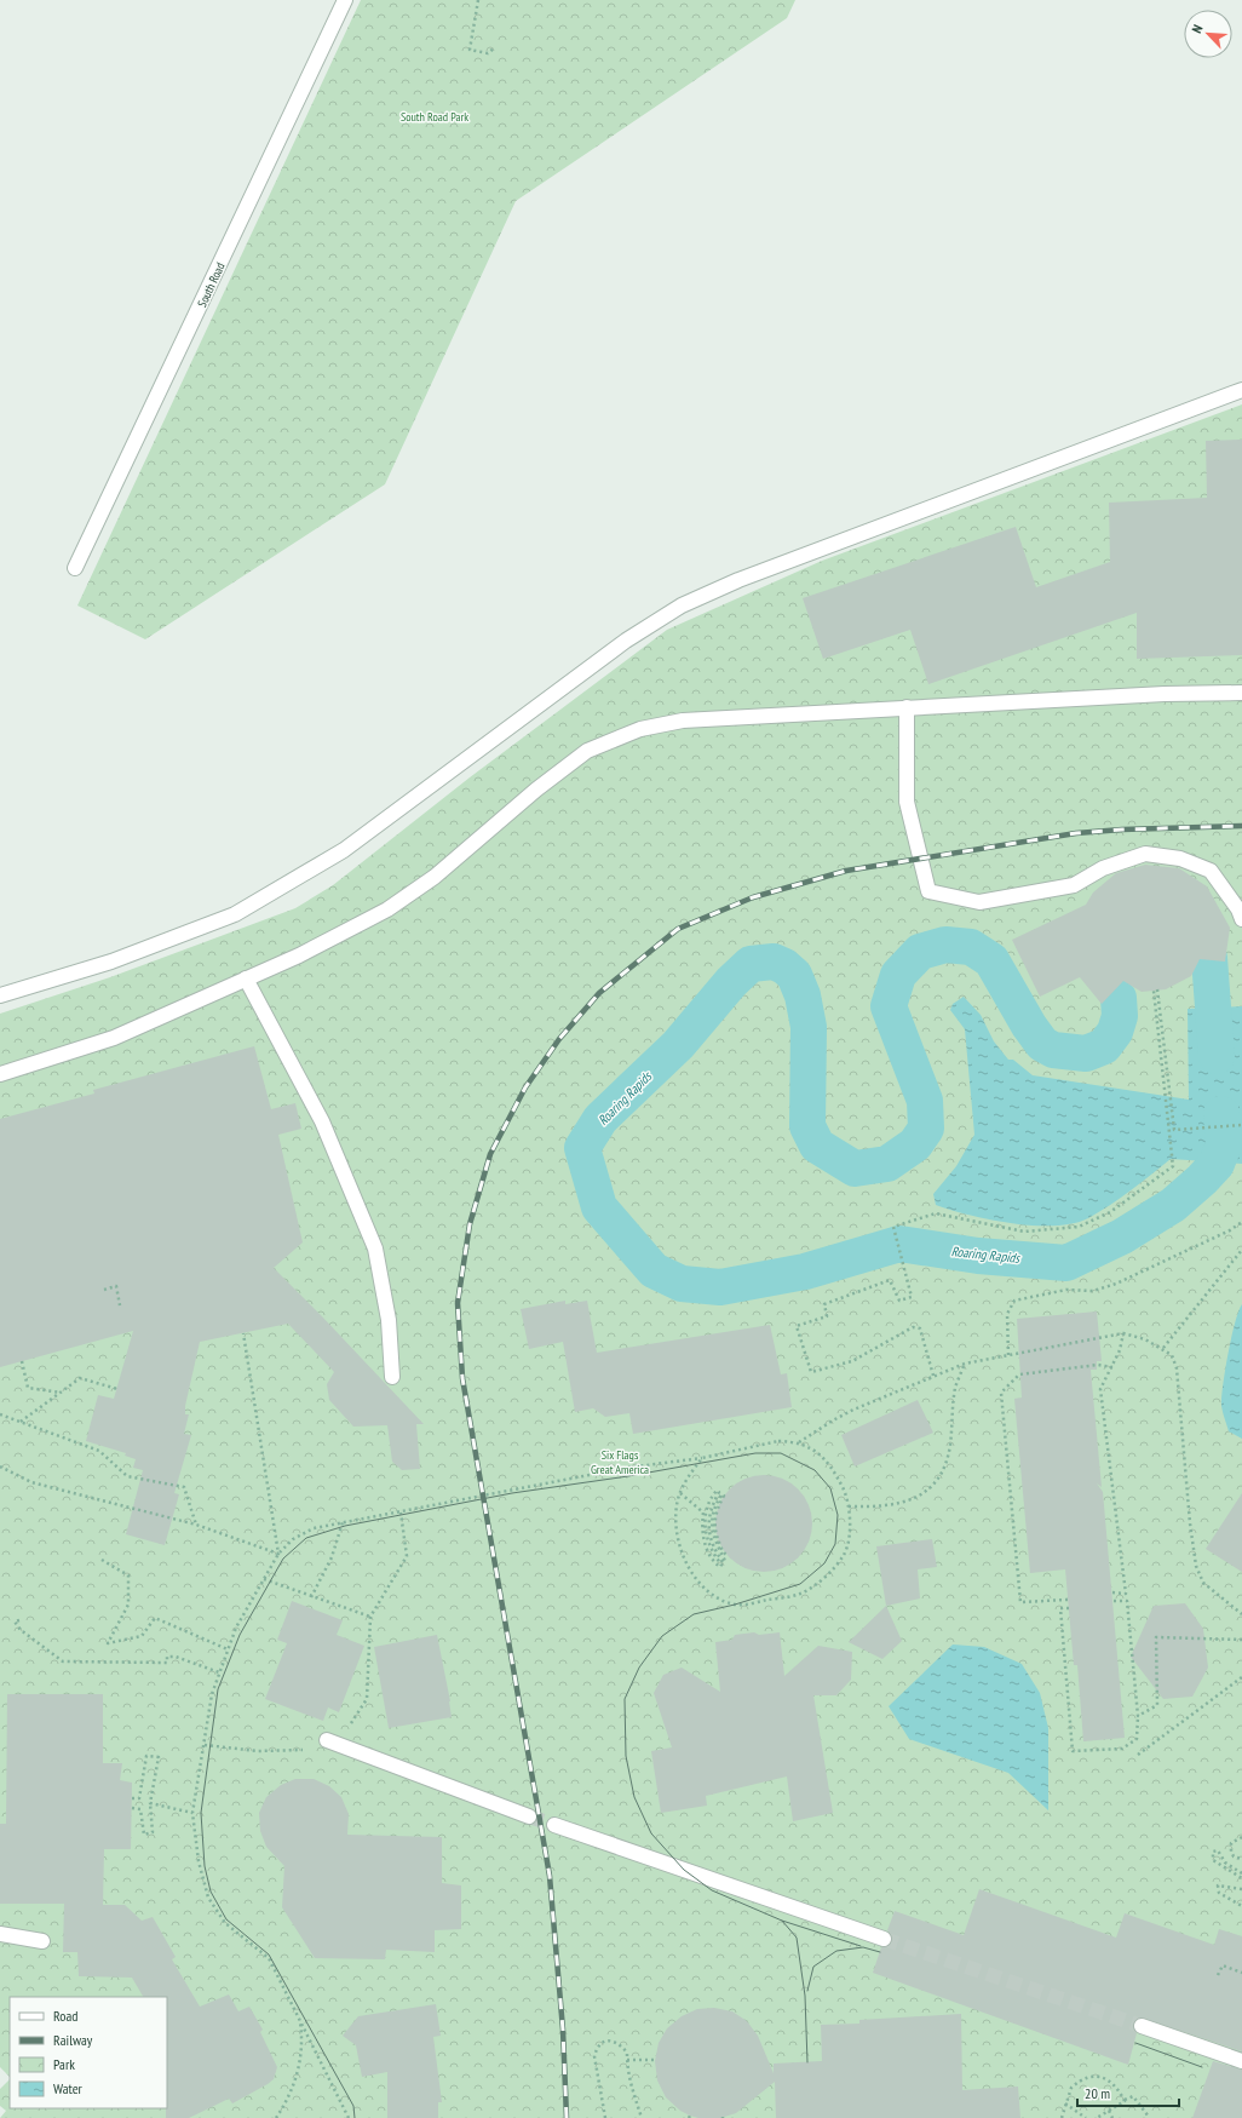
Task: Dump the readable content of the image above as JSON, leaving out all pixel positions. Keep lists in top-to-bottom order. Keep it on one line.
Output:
{"streets":{"street":["South Road"]},"water":["Roaring Rapids"],"parks":["South Road Park","Six Flags Great America"],"legend":["Road","Railway","Park","Water"],"scale_bar":"20 m","north":"top left"}
